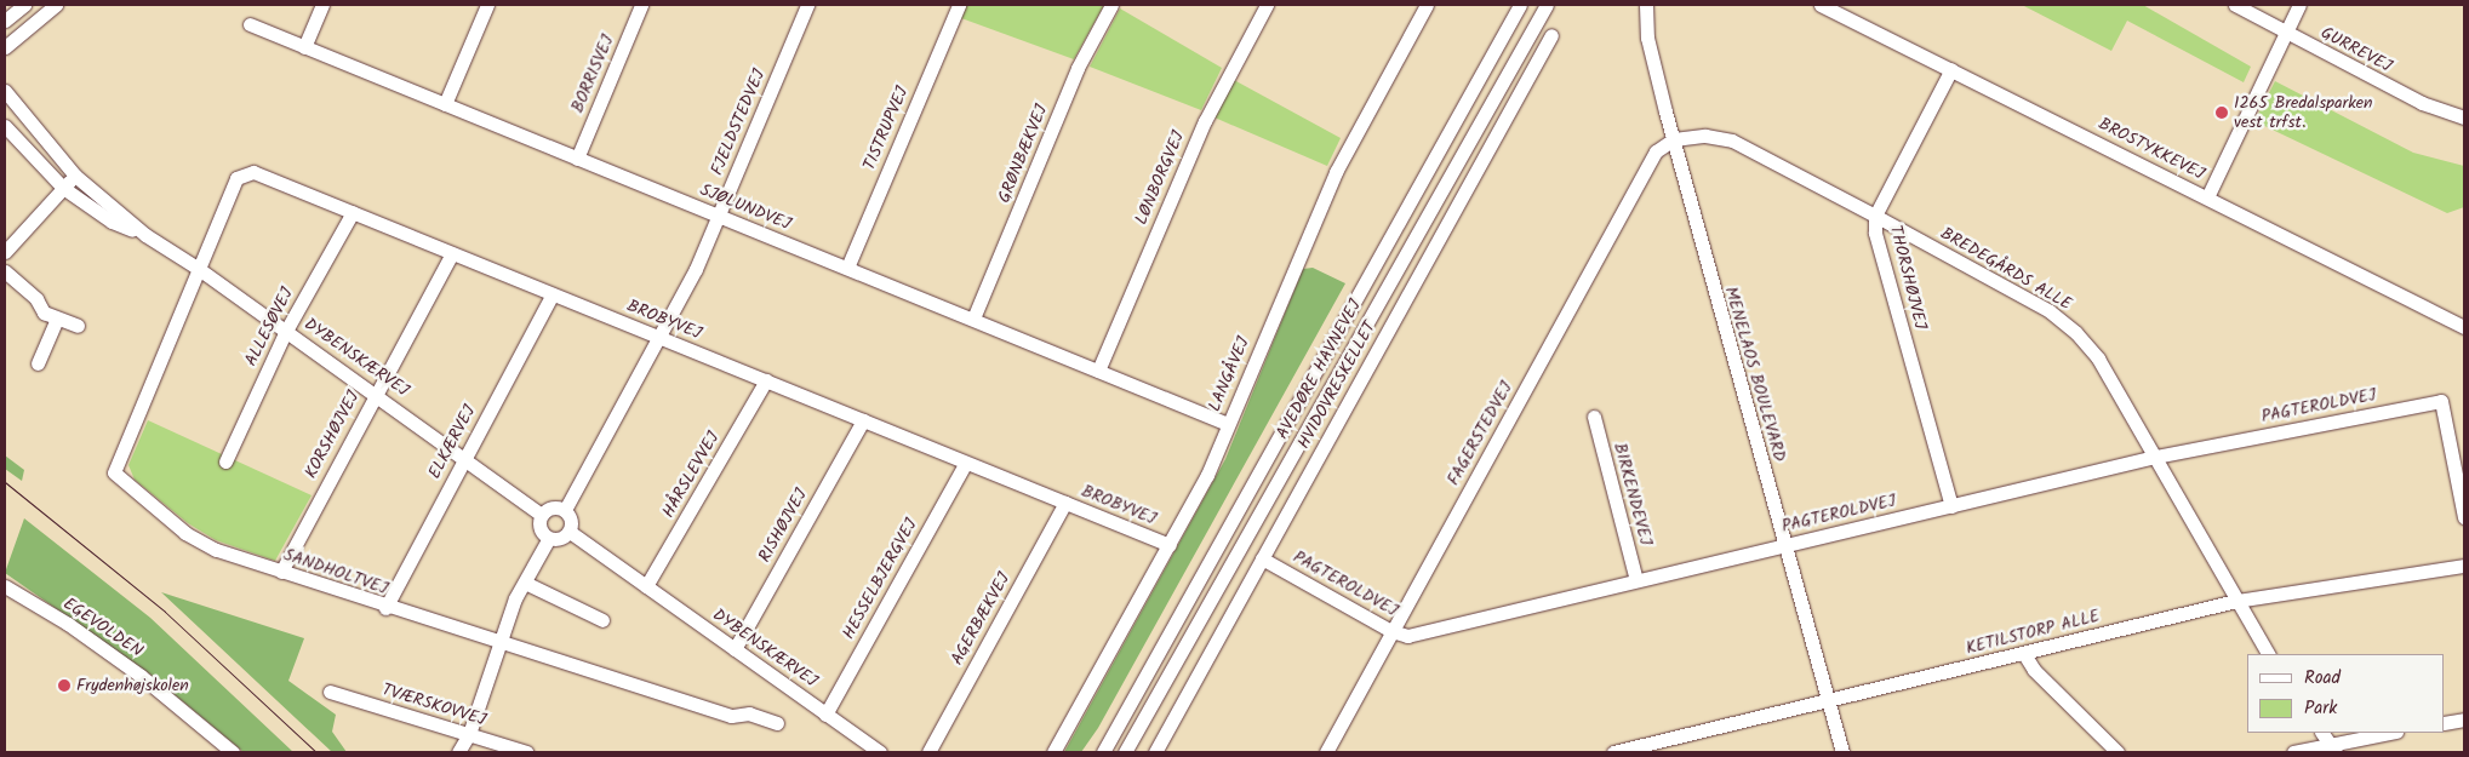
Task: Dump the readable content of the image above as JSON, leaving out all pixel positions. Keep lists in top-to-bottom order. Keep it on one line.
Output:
{"streets":{"street":["GURREVEJ","BORRISVEJ","FJELDSTEDVEJ","TISTRUPVEJ","BROSTYKKEVEJ","GRØNBÆKVEJ","LØNBORGVEJ","SJØLUNDVEJ","BREDEGÅRDS ALLE","THORSHØJVEJ","BROBYVEJ","ALLESØVEJ","DYBENSKÆRVEJ","AVEDØRE HAVNEVEJ","LANGÅVEJ","MENELAOS BOULEVARD","HVIDOVRESKELLET","PAGTEROLDVEJ","FAGERSTEDVEJ","KORSHØJVEJ","ELKÆRVEJ","HÅRSLEVVEJ","BIRKENDEVEJ","RISHØJVEJ","SANDHOLTVEJ","HESSELBJERGVEJ","AGERBÆKVEJ","EGEVOLDEN","KETILSTORP ALLE","TVÆRSKOVVEJ"]},"crossings":[["BORRISVEJ","SJØLUNDVEJ"],["FJELDSTEDVEJ","SJØLUNDVEJ"],["FJELDSTEDVEJ","BROBYVEJ"],["FJELDSTEDVEJ","DYBENSKÆRVEJ"],["TISTRUPVEJ","SJØLUNDVEJ"],["BROSTYKKEVEJ","THORSHØJVEJ"],["GRØNBÆKVEJ","SJØLUNDVEJ"],["LØNBORGVEJ","SJØLUNDVEJ"],["SJØLUNDVEJ","LANGÅVEJ"],["BREDEGÅRDS ALLE","THORSHØJVEJ"],["BREDEGÅRDS ALLE","MENELAOS BOULEVARD"],["BREDEGÅRDS ALLE","PAGTEROLDVEJ"],["BREDEGÅRDS ALLE","FAGERSTEDVEJ"],["BREDEGÅRDS ALLE","KETILSTORP ALLE"],["THORSHØJVEJ","PAGTEROLDVEJ"],["BROBYVEJ","ALLESØVEJ"],["BROBYVEJ","DYBENSKÆRVEJ"],["BROBYVEJ","LANGÅVEJ"],["BROBYVEJ","KORSHØJVEJ"],["BROBYVEJ","ELKÆRVEJ"],["BROBYVEJ","HÅRSLEVVEJ"],["BROBYVEJ","RISHØJVEJ"],["BROBYVEJ","SANDHOLTVEJ"],["BROBYVEJ","HESSELBJERGVEJ"],["BROBYVEJ","AGERBÆKVEJ"],["ALLESØVEJ","DYBENSKÆRVEJ"],["DYBENSKÆRVEJ","KORSHØJVEJ"],["DYBENSKÆRVEJ","ELKÆRVEJ"],["DYBENSKÆRVEJ","HÅRSLEVVEJ"],["DYBENSKÆRVEJ","RISHØJVEJ"],["DYBENSKÆRVEJ","SANDHOLTVEJ"],["DYBENSKÆRVEJ","HESSELBJERGVEJ"],["MENELAOS BOULEVARD","PAGTEROLDVEJ"],["MENELAOS BOULEVARD","FAGERSTEDVEJ"],["MENELAOS BOULEVARD","KETILSTORP ALLE"],["HVIDOVRESKELLET","PAGTEROLDVEJ"],["PAGTEROLDVEJ","FAGERSTEDVEJ"],["PAGTEROLDVEJ","BIRKENDEVEJ"],["KORSHØJVEJ","SANDHOLTVEJ"],["ELKÆRVEJ","SANDHOLTVEJ"]],"places":["1265 Bredalsparken vest trfst.","Frydenhøjskolen"],"legend":["Road","Park"]}
